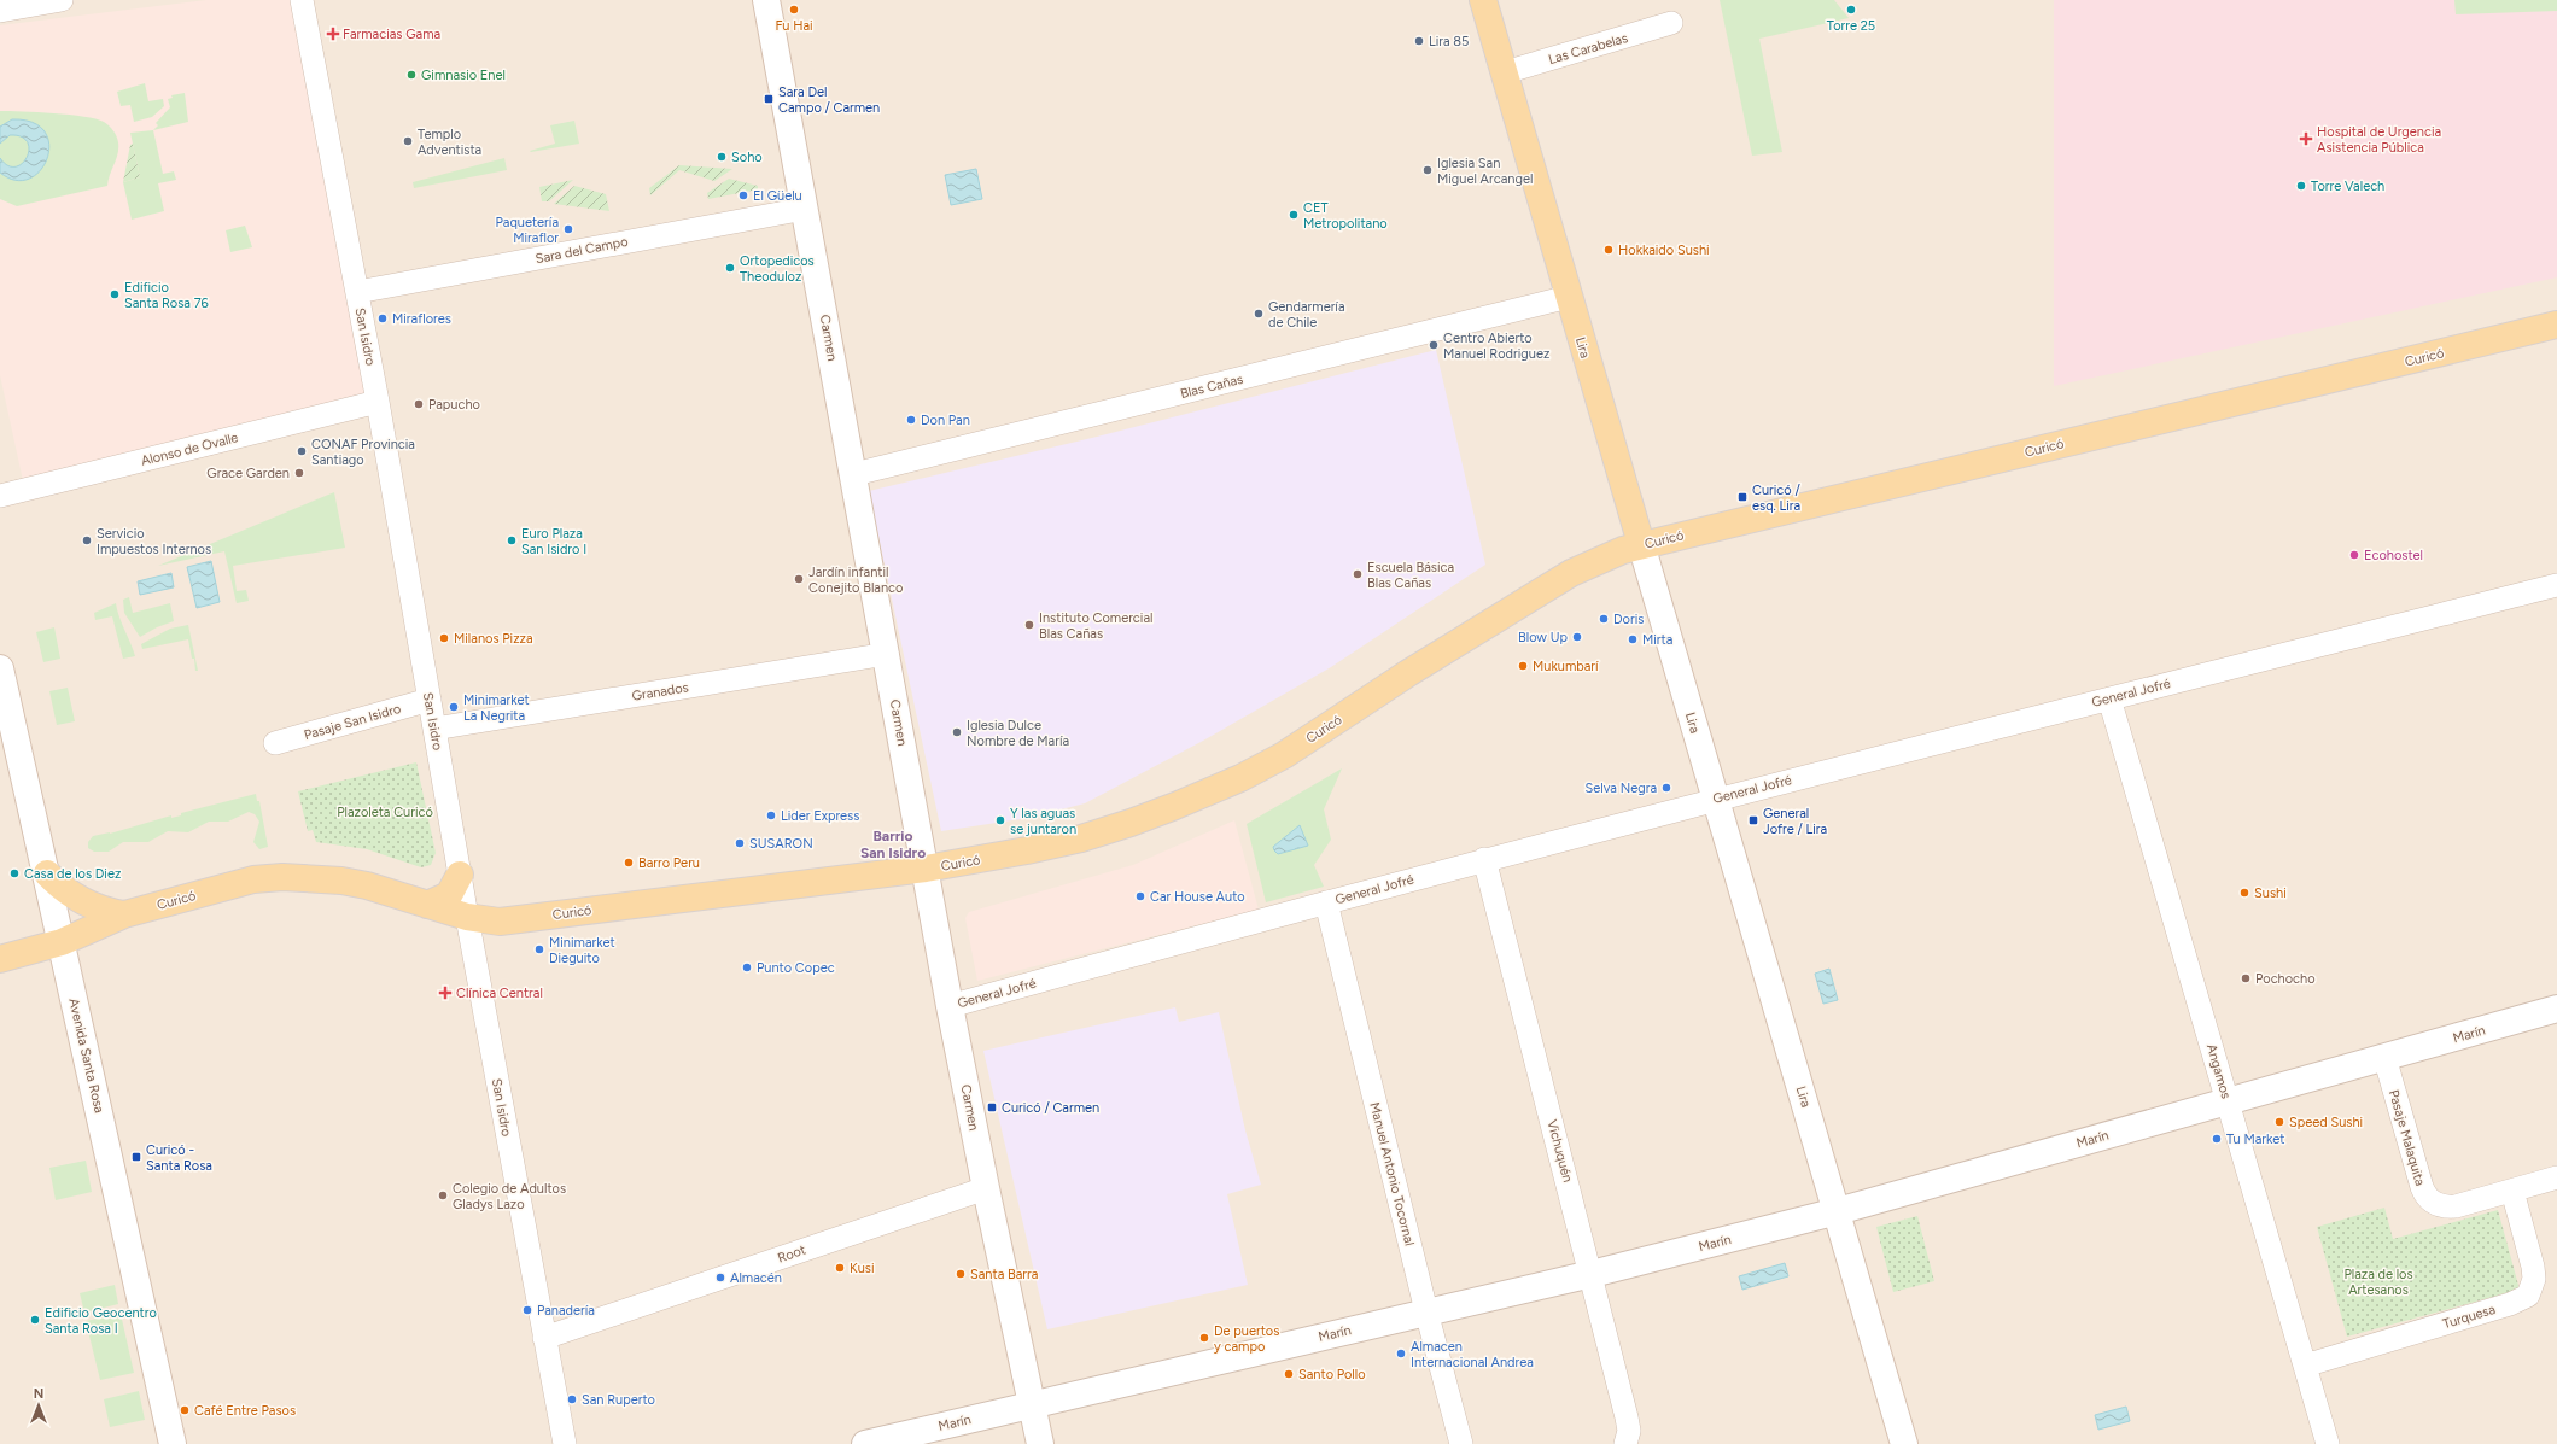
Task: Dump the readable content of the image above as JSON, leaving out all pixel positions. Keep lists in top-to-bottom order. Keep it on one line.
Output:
{"streets":{"main road":["Carmen","Lira","Curicó","Marín","Avenida Santa Rosa"],"street":["Las Carabelas","Sara del Campo","San Isidro","Blas Cañas","Alonso de Ovalle","Granados","General Jofré","Pasaje San Isidro","Angamos","Pasaje Malaquita","Vichuquén","Manuel Antonio Tocornal","Root","Turquesa"]},"crossings":[["Las Carabelas","Lira"],["Sara del Campo","San Isidro"],["Sara del Campo","Carmen"],["San Isidro","Curicó"],["San Isidro","Alonso de Ovalle"],["San Isidro","Granados"],["San Isidro","Pasaje San Isidro"],["San Isidro","Root"],["Carmen","Curicó"],["Carmen","Blas Cañas"],["Carmen","Granados"],["Carmen","General Jofré"],["Carmen","Marín"],["Carmen","Root"],["Lira","Curicó"],["Lira","Blas Cañas"],["Lira","General Jofré"],["Lira","Marín"],["Curicó","Avenida Santa Rosa"],["General Jofré","Angamos"],["General Jofré","Vichuquén"],["General Jofré","Manuel Antonio Tocornal"],["Marín","Angamos"],["Marín","Pasaje Malaquita"],["Marín","Vichuquén"],["Marín","Manuel Antonio Tocornal"],["Angamos","Turquesa"],["Pasaje Malaquita","Turquesa"]],"districts":["Barrio San Isidro"],"parks":["Plazoleta Curicó","Plaza de los Artesanos"],"places":{"other":["Fu Hai","Torre 25","Lira 85","Gimnasio Enel","Templo Adventista","Soho","Iglesia San Miguel Arcangel","Torre Valech","El Güelu","CET Metropolitano","Paquetería Miraflor","Hokkaido Sushi","Ortopedicos Theoduloz","Edificio Santa Rosa 76","Gendarmería de Chile","Miraflores","Centro Abierto Manuel Rodriguez","Papucho","Don Pan","CONAF Provincia Santiago","Grace Garden","Servicio Impuestos Internos","Euro Plaza San Isidro I","Ecohostel","Escuela Básica Blas Cañas","Jardín infantil Conejito Blanco","Doris","Instituto Comercial Blas Cañas","Blow Up","Milanos Pizza","Mirta","Mukumbarí","Minimarket La Negrita","Iglesia Dulce Nombre de María","Selva Negra","Lider Express","Y las aguas se juntaron","SUSARON","Barro Peru","Casa de los Diez","Sushi","Car House Auto","Minimarket Dieguito","Punto Copec","Pochocho","Speed Sushi","Tu Market","Colegio de Adultos Gladys Lazo","Kusi","Santa Barra","Almacén","Panadería","Edificio Geocentro Santa Rosa I","De puertos y campo","Almacen Internacional Andrea","Santo Pollo","San Ruperto","Café Entre Pasos"],"health":["Farmacias Gama","Hospital de Urgencia Asistencia Pública","Clínica Central"],"transit":["Sara Del Campo / Carmen","Curicó / esq. Lira","General Jofre / Lira","Curicó / Carmen","Curicó - Santa Rosa"]},"north":"top"}
